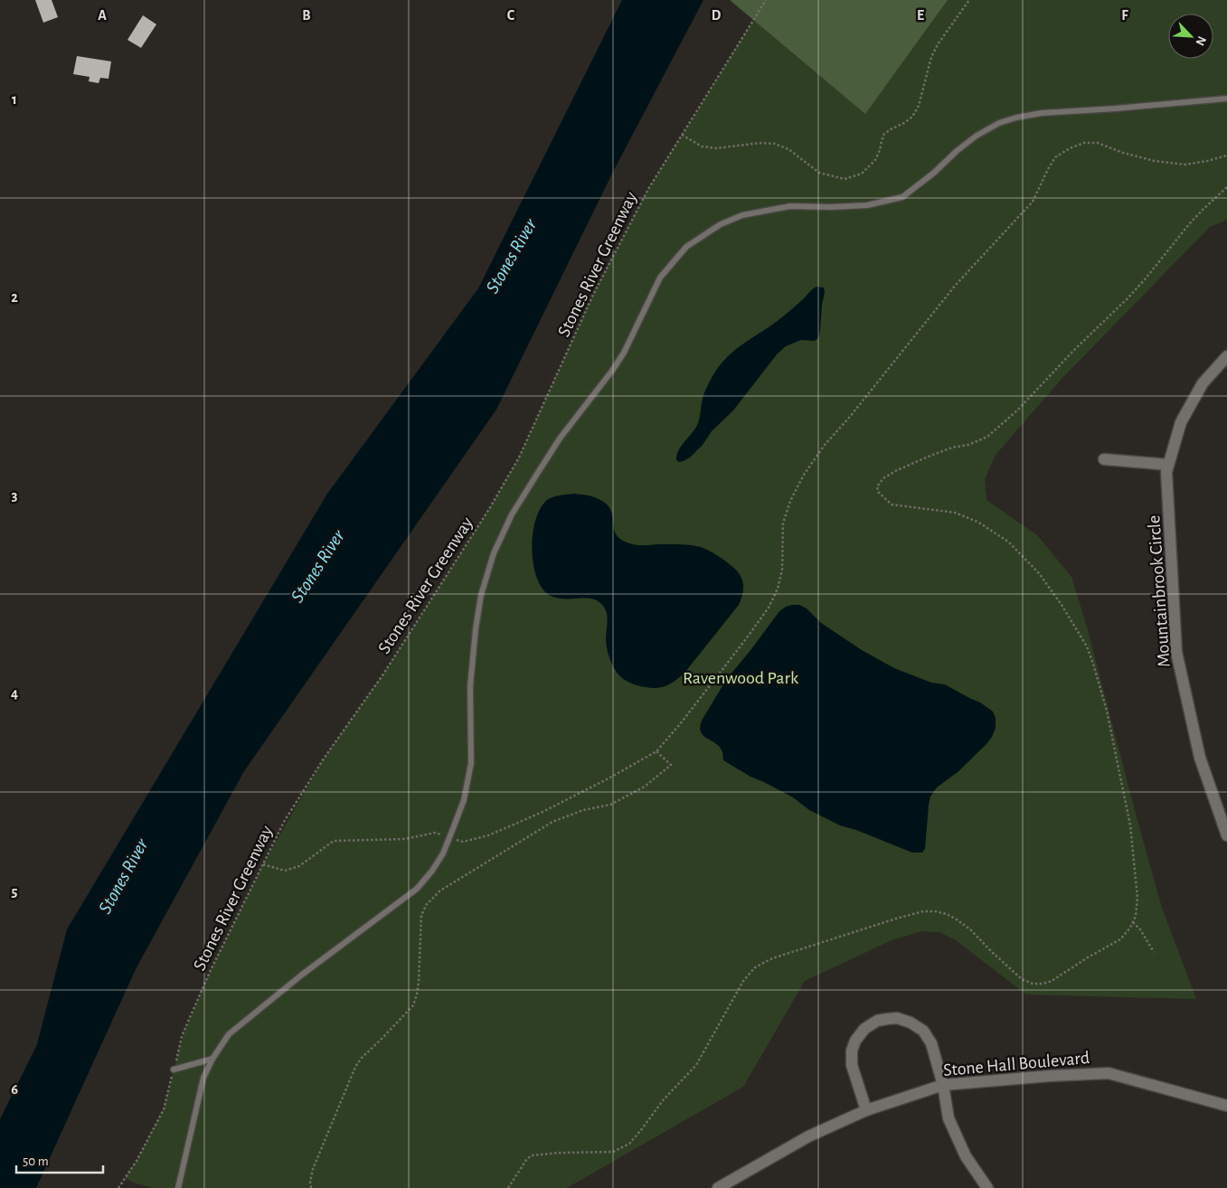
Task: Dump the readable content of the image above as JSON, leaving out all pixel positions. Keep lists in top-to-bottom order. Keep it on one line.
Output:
{"streets":{"street":["Mountainbrook Circle","Stone Hall Boulevard"],"path":["Stones River Greenway"]},"water":["Stones River"],"parks":["Ravenwood Park"],"scale_bar":"50 m","north":"bottom right","grid":{"columns":["A","B","C","D","E","F"],"rows":["1","2","3","4","5","6"]}}
